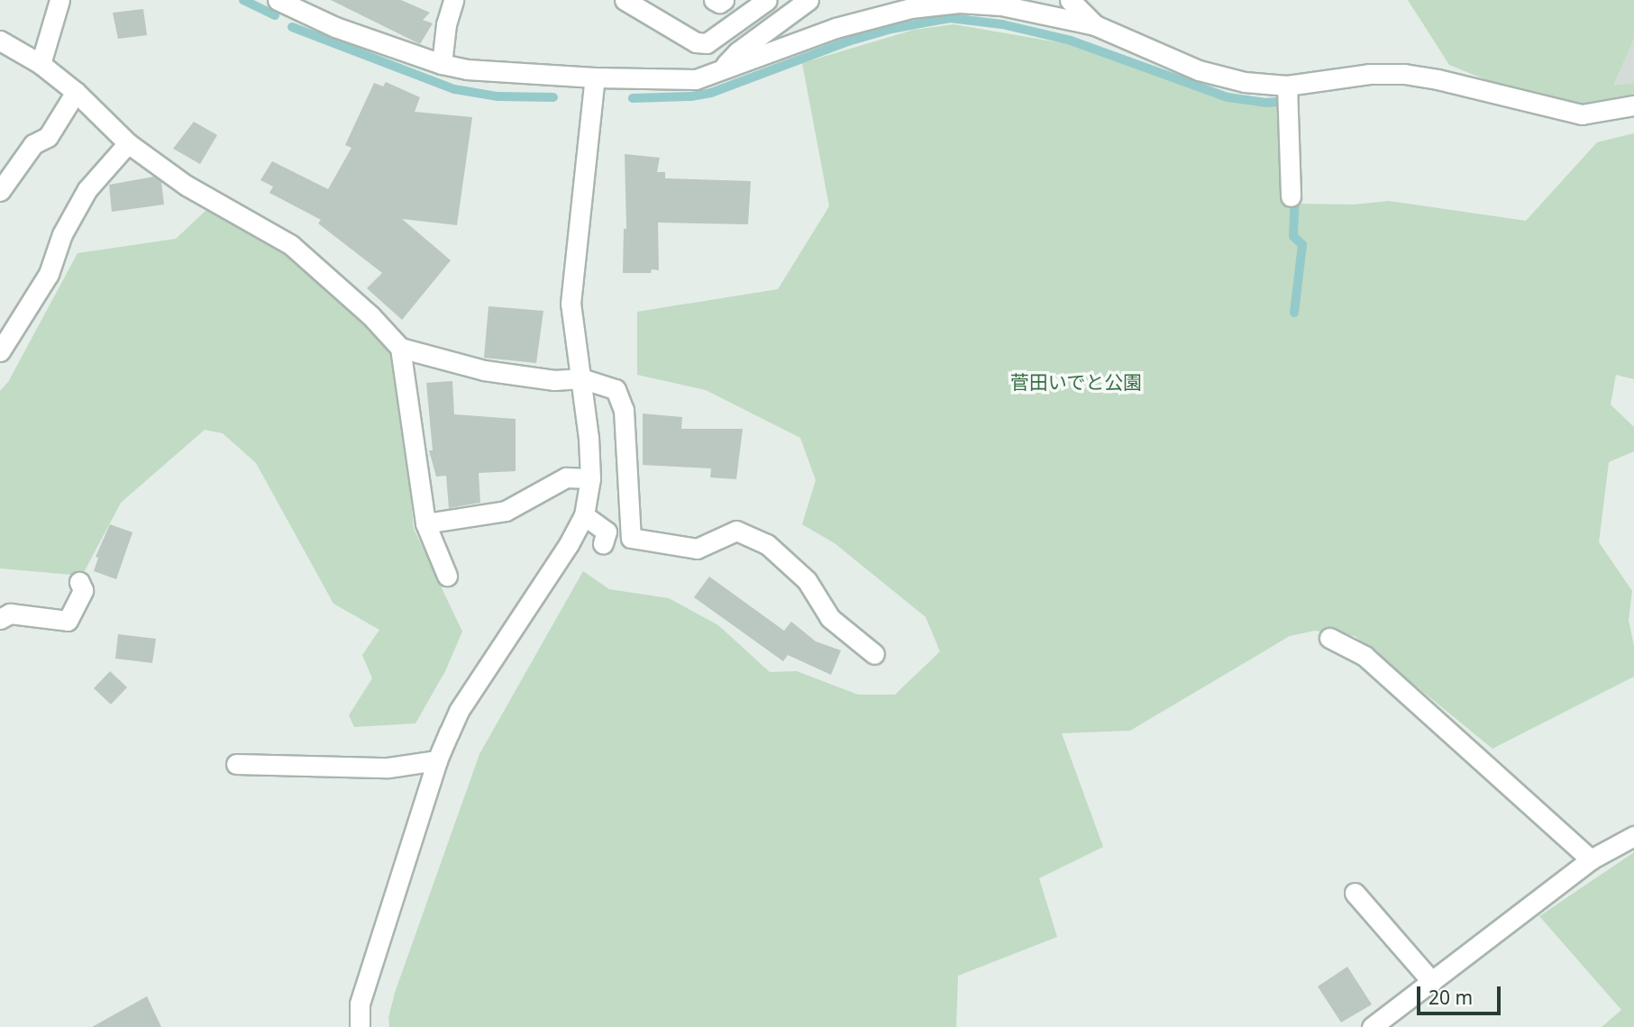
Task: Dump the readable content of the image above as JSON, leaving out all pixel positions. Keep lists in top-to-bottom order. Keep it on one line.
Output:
{"parks":["菅田いでと公園"],"scale_bar":"20 m"}
